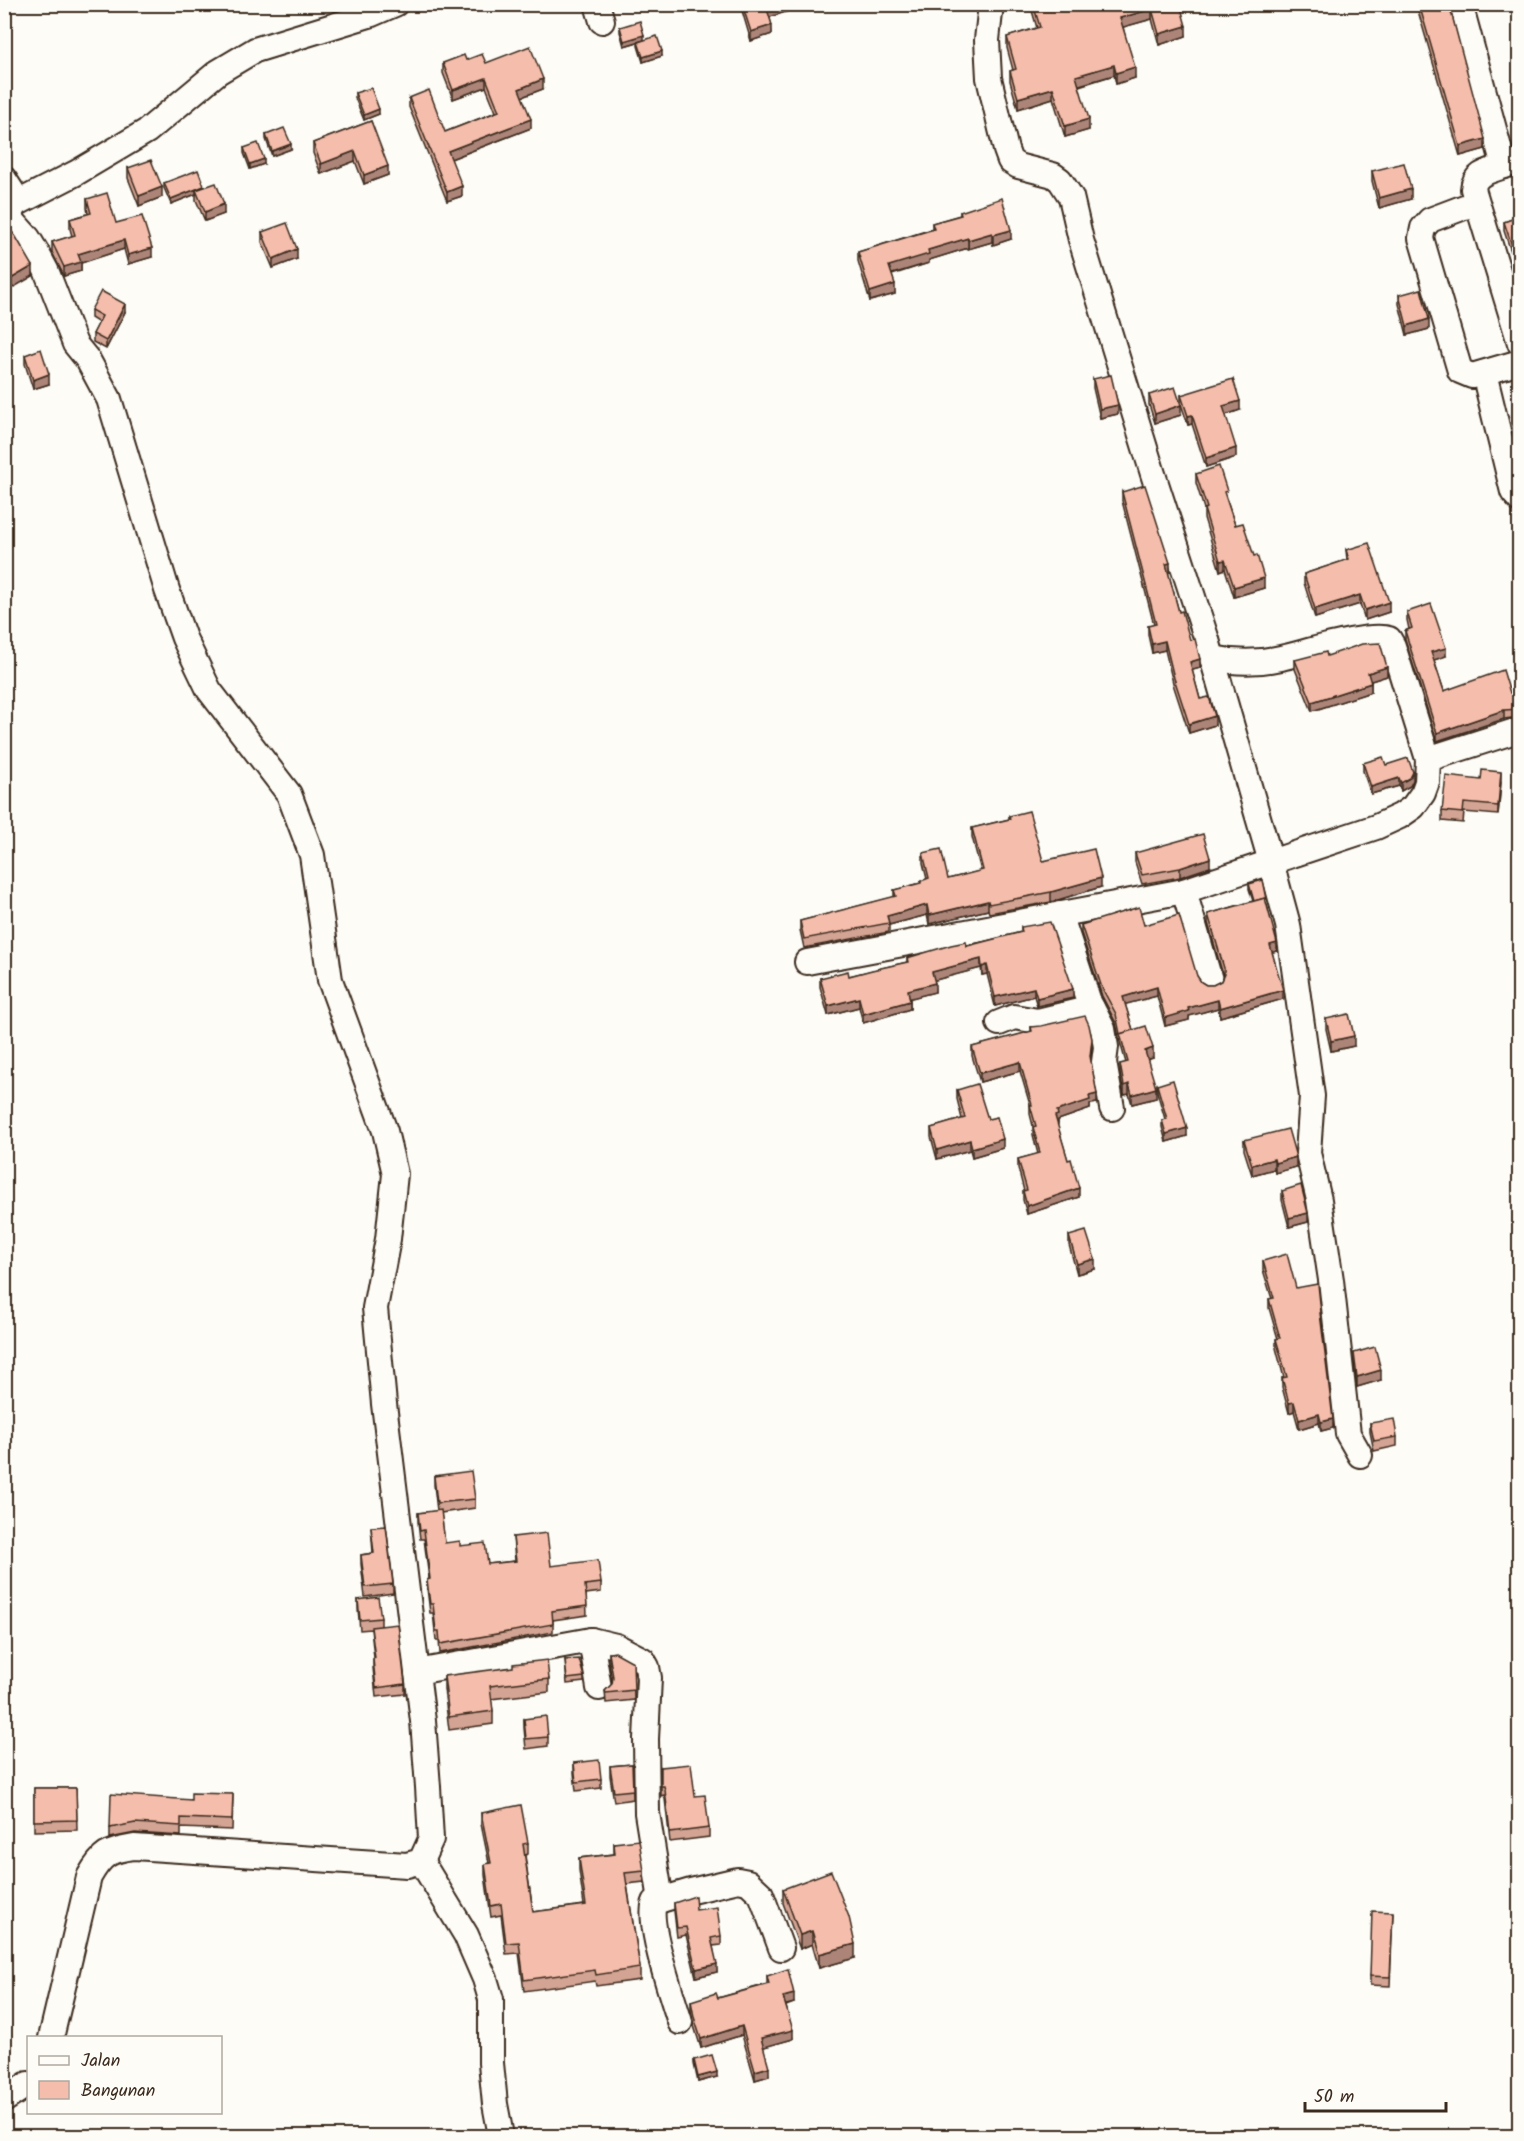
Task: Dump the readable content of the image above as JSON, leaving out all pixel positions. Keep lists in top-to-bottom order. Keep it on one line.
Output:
{"legend":["Jalan","Bangunan"],"scale_bar":"50 m"}
